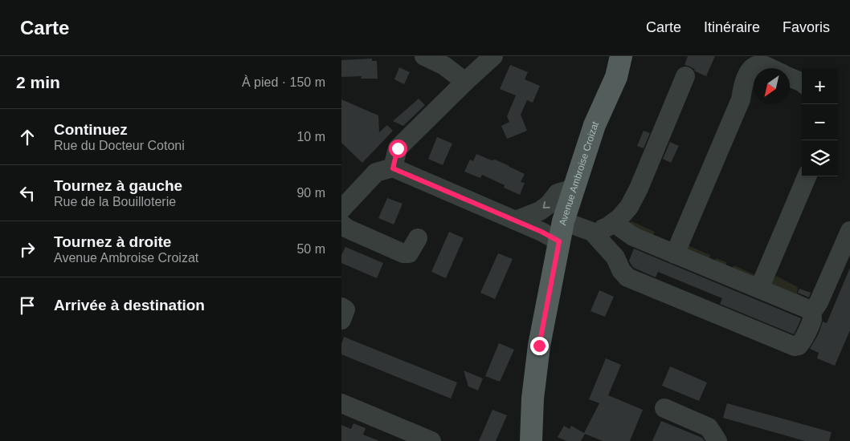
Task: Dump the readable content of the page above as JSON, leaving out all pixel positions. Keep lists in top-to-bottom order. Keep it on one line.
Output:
{"streets":{"main road":["Avenue Ambroise Croizat"]},"north":"bottom left","page":{"header":"Carte","nav":["Carte","Itinéraire","Favoris"],"heading":["2 min","À pied · 150 m"],"map_buttons":["+","−"],"list":[["Continuez","Rue du Docteur Cotoni","10 m"],["Tournez à gauche","Rue de la Bouilloterie","90 m"],["Tournez à droite","Avenue Ambroise Croizat","50 m"],"Arrivée à destination"]}}
